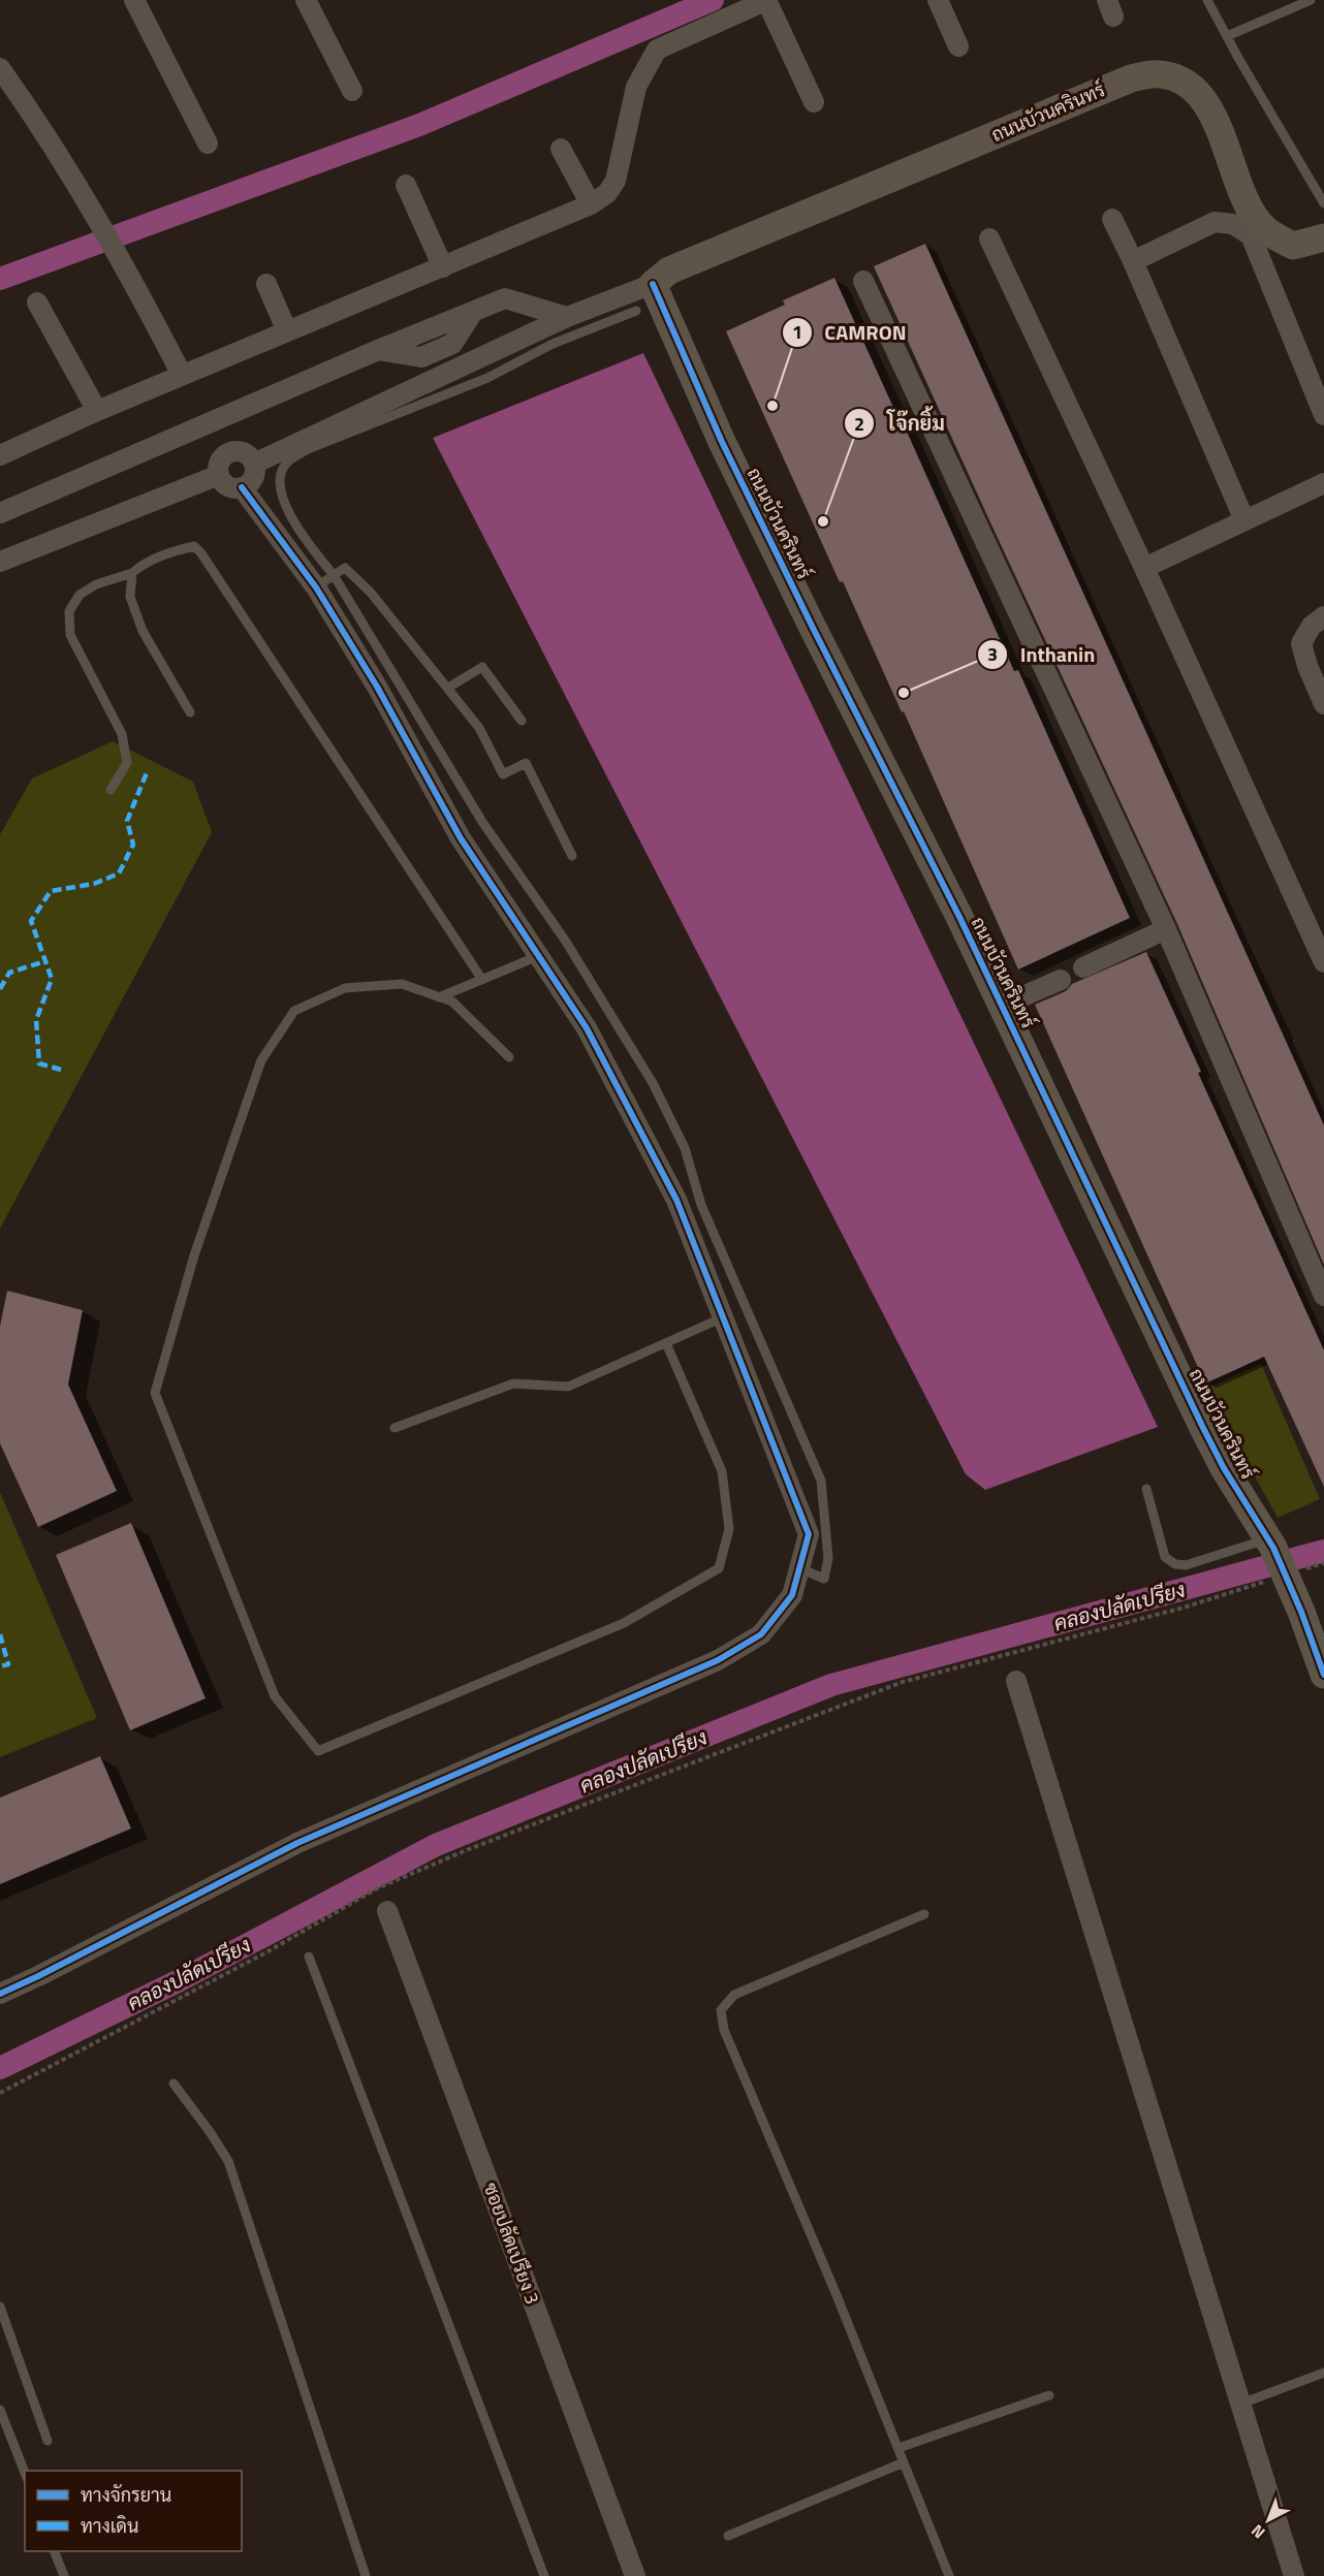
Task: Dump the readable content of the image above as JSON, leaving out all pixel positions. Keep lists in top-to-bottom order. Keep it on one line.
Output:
{"streets":{"street":["ถนนบัวนครินทร์","ซอยปลัดเปรียง 3"]},"water":["คลองปลัดเปรียง"],"places":["CAMRON","โจ๊กยิ้ม","Inthanin"],"legend":["ทางจักรยาน","ทางเดิน"],"north":"bottom left"}
